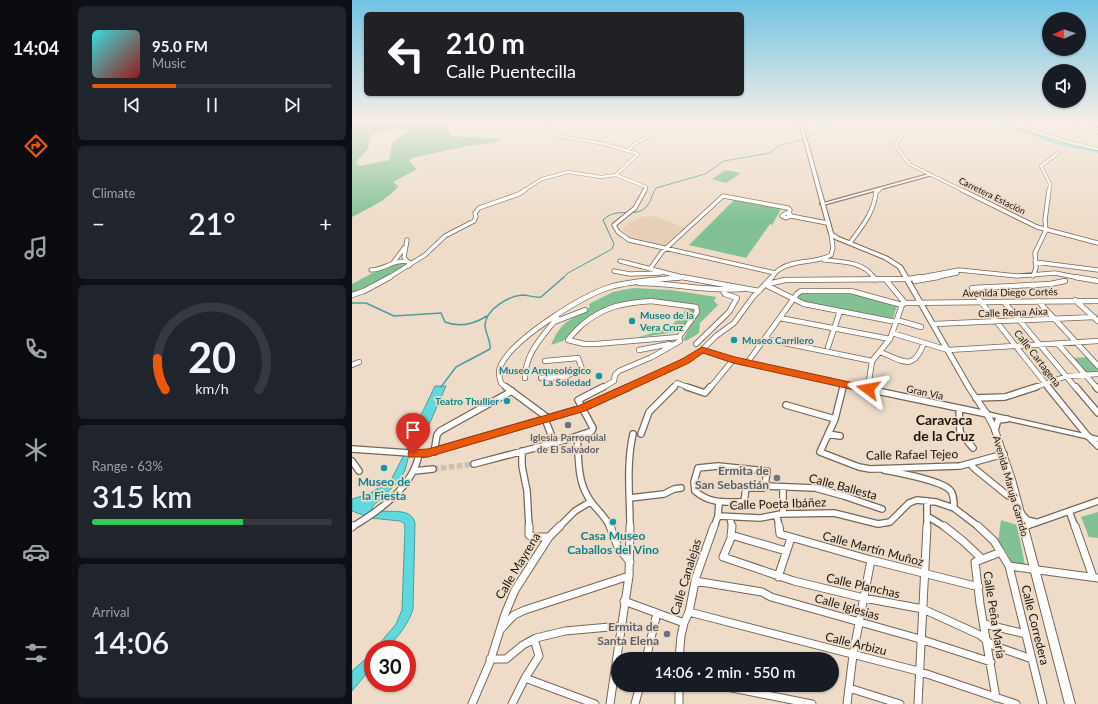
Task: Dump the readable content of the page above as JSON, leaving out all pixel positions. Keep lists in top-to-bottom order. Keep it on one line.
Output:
{"streets":{"main road":["Avenida Maruja Garrido"],"street":["Carretera Estación","Avenida Diego Cortés","Calle Reina Aixa","Calle Cartagena","Gran Vía","Calle Rafael Tejeo","Calle Ballesta","Calle Poeta Ibáñez","Calle Martín Muñoz","Calle Mayrena","Calle Canalejas","Calle Planchas","Calle Iglesias","Calle Peña María","Calle Corredera","Calle Arbizu"]},"crossings":[["Avenida Diego Cortés","Calle Cartagena"],["Avenida Diego Cortés","Avenida Maruja Garrido"],["Calle Reina Aixa","Calle Cartagena"],["Calle Reina Aixa","Avenida Maruja Garrido"],["Calle Cartagena","Gran Vía"],["Gran Vía","Avenida Maruja Garrido"],["Calle Rafael Tejeo","Avenida Maruja Garrido"],["Calle Ballesta","Calle Canalejas"],["Calle Poeta Ibáñez","Calle Martín Muñoz"],["Calle Poeta Ibáñez","Calle Canalejas"],["Calle Poeta Ibáñez","Calle Planchas"],["Calle Poeta Ibáñez","Calle Peña María"],["Calle Poeta Ibáñez","Calle Corredera"],["Calle Martín Muñoz","Calle Peña María"],["Calle Canalejas","Calle Iglesias"],["Calle Canalejas","Calle Arbizu"],["Calle Planchas","Calle Peña María"],["Calle Planchas","Calle Corredera"],["Calle Iglesias","Calle Peña María"],["Calle Peña María","Calle Corredera"],["Calle Peña María","Calle Arbizu"]],"districts":["Caravaca de la Cruz"],"places":["Museo de la Vera Cruz","Museo Carrilero","Museo Arqueológico La Soledad","Teatro Thullier","Iglesia Parroquial de El Salvador","Museo de la Fiesta","Ermita de San Sebastián","Casa Museo Caballos del Vino","Ermita de Santa Elena"],"north":"left","page":{"tabs":"14:04","turn":["210 m","Calle Puentecilla"],"song":["95.0 FM","Music"],"tile":["Climate",["Range · 63%","315 km"],["Arrival","14:06"]],"heat":["−","21°","+"],"limit":"30","trip":"14:06 · 2 min · 550 m","gauge":["20","km/h"]}}
